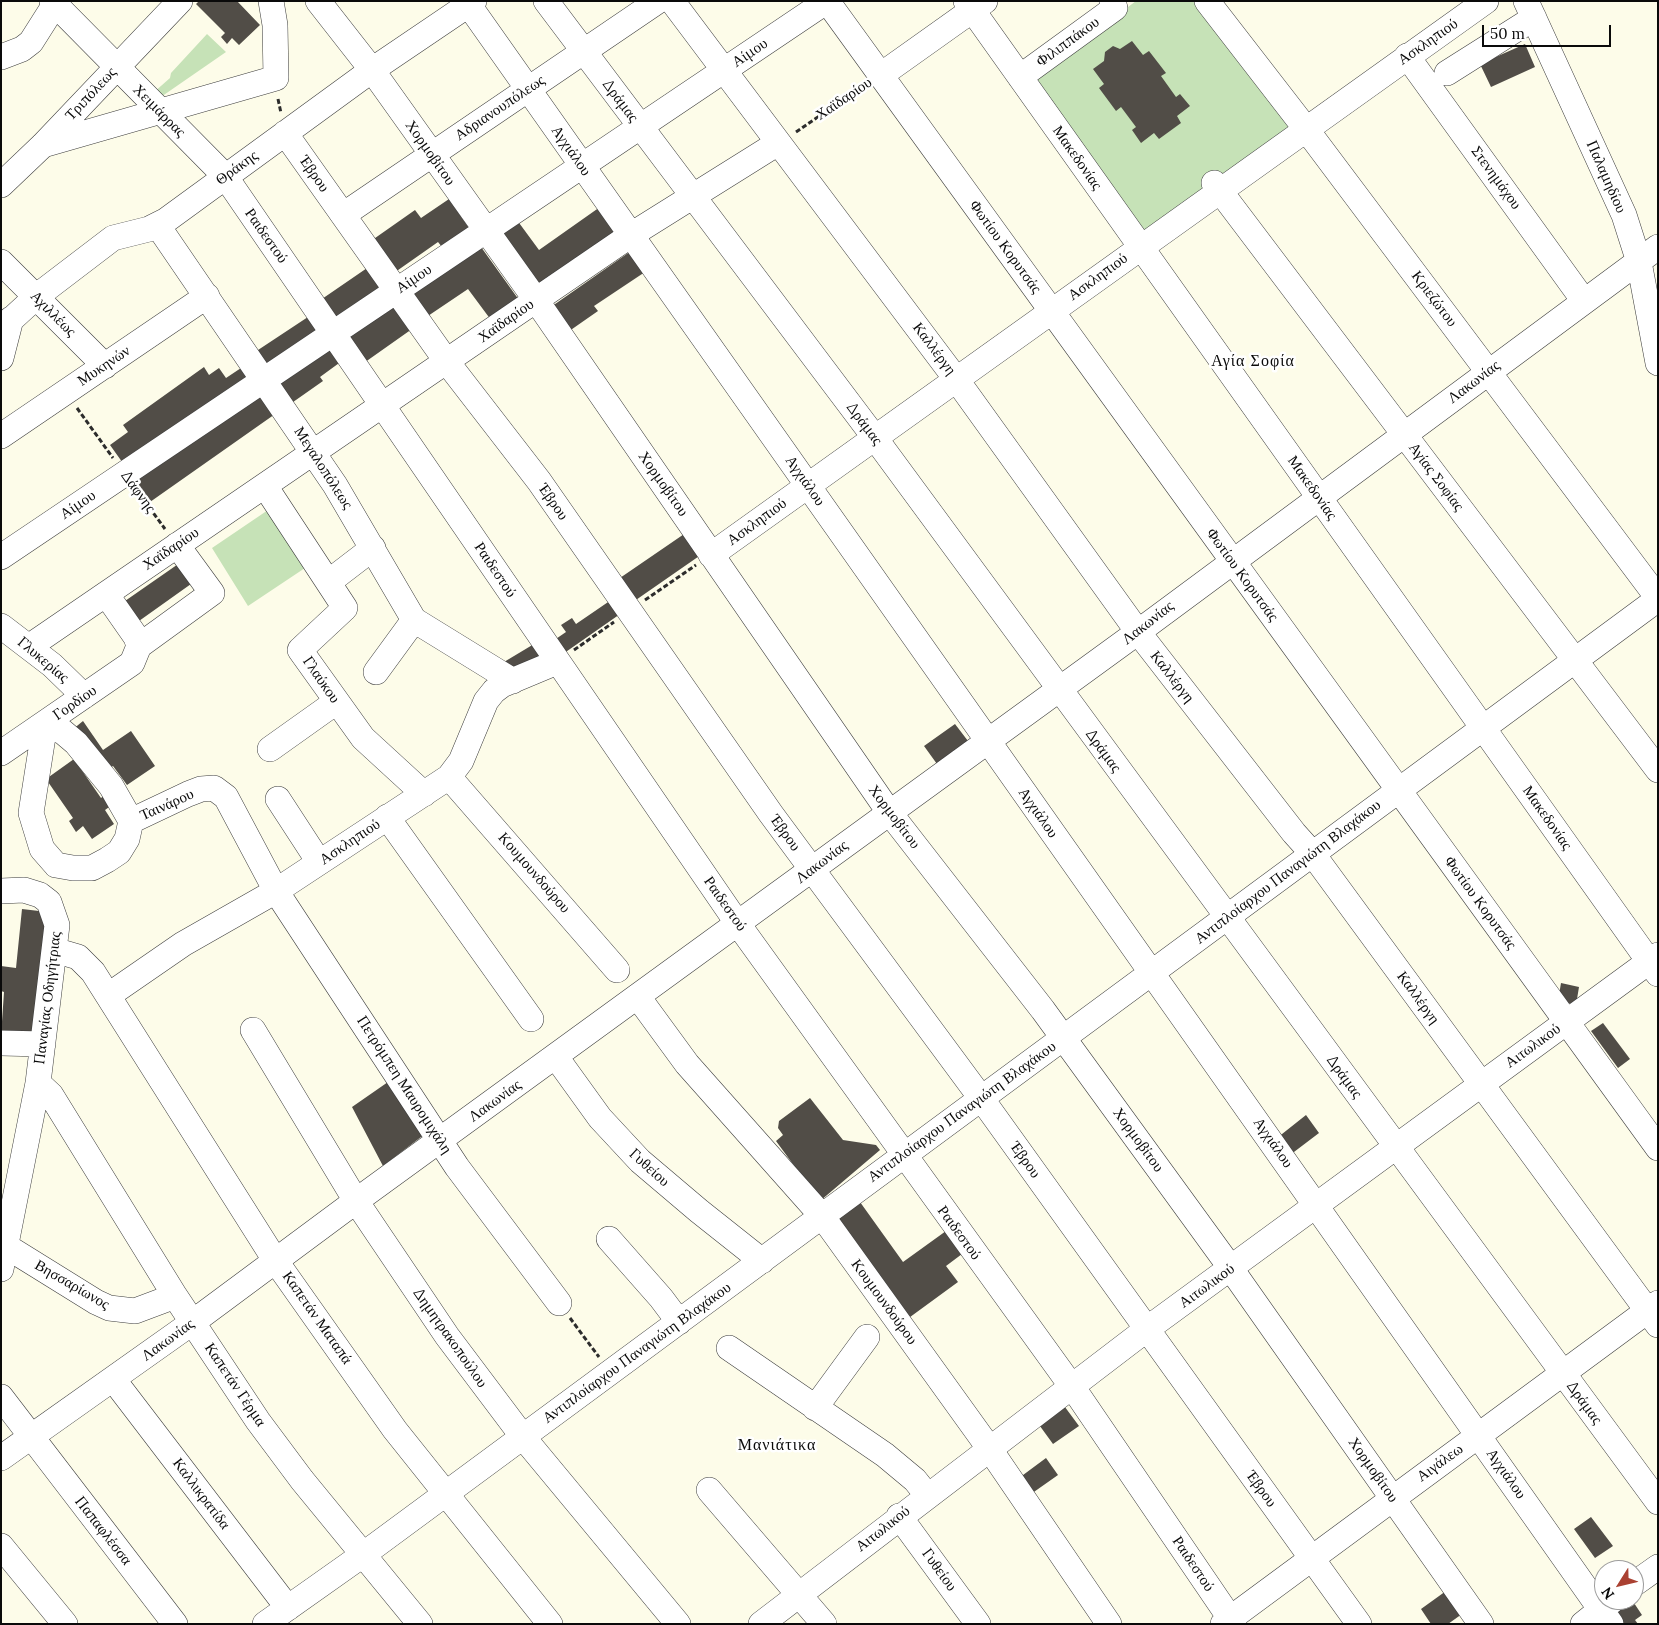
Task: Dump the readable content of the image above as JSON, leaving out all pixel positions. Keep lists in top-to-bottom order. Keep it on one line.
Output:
{"streets":{"street":["Φιλιππάκου","Ασκληπιού","Αίμου","Τριπόλεως","Χαϊδαρίου","Δράμας","Αδριανουπόλεως","Χειμάρρας","Αγχιάλου","Χορμοβίτου","Μακεδονίας","Θράκης","Έβρου","Παλαμηδίου","Στενημάχου","Ραιδεστού","Φωτίου Κορυτσάς","Κριεζώτου","Αχιλλέως","Καλλέργη","Μυκηνών","Λακωνίας","Μεγαλοπόλεως","Αγίας Σοφίας","Γλυκερίας","Γλαύκου","Γορδίου","Ταινάρου","Αντιπλοίαρχου Παναγιώτη Βλαχάκου","Κουμουνδούρου","Παναγίας Οδηγήτριας","Αιτωλικού","Πετρόμπεη Μαυρομιχάλη","Γυθείου","Βησσαρίωνος","Καπετάν Ματαπά","Δημητρακοπούλου","Καπετάν Γέρμα","Αιγάλεω","Καλλικρατίδα","Παπαφλέσσα"],"path":["Δάφνης"]},"crossings":[["Φιλιππάκου","Μακεδονίας"],["Ασκληπιού","Δράμας"],["Ασκληπιού","Αγχιάλου"],["Ασκληπιού","Χορμοβίτου"],["Ασκληπιού","Μακεδονίας"],["Ασκληπιού","Στενημάχου"],["Ασκληπιού","Ραιδεστού"],["Ασκληπιού","Φωτίου Κορυτσάς"],["Ασκληπιού","Κριεζώτου"],["Ασκληπιού","Καλλέργη"],["Ασκληπιού","Μεγαλοπόλεως"],["Ασκληπιού","Αγίας Σοφίας"],["Ασκληπιού","Γλαύκου"],["Ασκληπιού","Κουμουνδούρου"],["Ασκληπιού","Πετρόμπεη Μαυρομιχάλη"],["Ασκληπιού","Καπετάν Ματαπά"],["Αίμου","Δράμας"],["Αίμου","Αγχιάλου"],["Αίμου","Χορμοβίτου"],["Αίμου","Έβρου"],["Αίμου","Ραιδεστού"],["Αίμου","Φωτίου Κορυτσάς"],["Αίμου","Καλλέργη"],["Αίμου","Μεγαλοπόλεως"],["Αίμου","Δάφνης"],["Τριπόλεως","Χειμάρρας"],["Χαϊδαρίου","Δράμας"],["Χαϊδαρίου","Αγχιάλου"],["Χαϊδαρίου","Χορμοβίτου"],["Χαϊδαρίου","Μακεδονίας"],["Χαϊδαρίου","Έβρου"],["Χαϊδαρίου","Ραιδεστού"],["Χαϊδαρίου","Φωτίου Κορυτσάς"],["Χαϊδαρίου","Καλλέργη"],["Χαϊδαρίου","Μεγαλοπόλεως"],["Χαϊδαρίου","Δάφνης"],["Χαϊδαρίου","Γλυκερίας"],["Χαϊδαρίου","Γλαύκου"],["Χαϊδαρίου","Γορδίου"],["Δράμας","Αδριανουπόλεως"],["Δράμας","Λακωνίας"],["Δράμας","Αντιπλοίαρχου Παναγιώτη Βλαχάκου"],["Δράμας","Αιτωλικού"],["Δράμας","Αιγάλεω"],["Αδριανουπόλεως","Αγχιάλου"],["Αδριανουπόλεως","Χορμοβίτου"],["Αδριανουπόλεως","Έβρου"],["Χειμάρρας","Θράκης"],["Χειμάρρας","Ραιδεστού"],["Αγχιάλου","Θράκης"],["Αγχιάλου","Λακωνίας"],["Αγχιάλου","Αντιπλοίαρχου Παναγιώτη Βλαχάκου"],["Αγχιάλου","Αιτωλικού"],["Αγχιάλου","Αιγάλεω"],["Χορμοβίτου","Θράκης"],["Χορμοβίτου","Λακωνίας"],["Χορμοβίτου","Αντιπλοίαρχου Παναγιώτη Βλαχάκου"],["Χορμοβίτου","Αιτωλικού"],["Χορμοβίτου","Αιγάλεω"],["Μακεδονίας","Λακωνίας"],["Μακεδονίας","Αντιπλοίαρχου Παναγιώτη Βλαχάκου"],["Μακεδονίας","Αιτωλικού"],["Θράκης","Έβρου"],["Θράκης","Ραιδεστού"],["Θράκης","Αχιλλέως"],["Θράκης","Μεγαλοπόλεως"],["Έβρου","Λακωνίας"],["Έβρου","Αντιπλοίαρχου Παναγιώτη Βλαχάκου"],["Έβρου","Αιτωλικού"],["Έβρου","Αιγάλεω"],["Παλαμηδίου","Λακωνίας"],["Στενημάχου","Λακωνίας"],["Ραιδεστού","Λακωνίας"],["Ραιδεστού","Αντιπλοίαρχου Παναγιώτη Βλαχάκου"],["Ραιδεστού","Αιτωλικού"],["Ραιδεστού","Αιγάλεω"],["Φωτίου Κορυτσάς","Λακωνίας"],["Φωτίου Κορυτσάς","Αντιπλοίαρχου Παναγιώτη Βλαχάκου"],["Φωτίου Κορυτσάς","Αιτωλικού"],["Κριεζώτου","Λακωνίας"],["Κριεζώτου","Αντιπλοίαρχου Παναγιώτη Βλαχάκου"],["Αχιλλέως","Μυκηνών"],["Καλλέργη","Λακωνίας"],["Καλλέργη","Αντιπλοίαρχου Παναγιώτη Βλαχάκου"],["Καλλέργη","Αιτωλικού"],["Καλλέργη","Αιγάλεω"],["Μυκηνών","Μεγαλοπόλεως"],["Μυκηνών","Δάφνης"],["Λακωνίας","Αγίας Σοφίας"],["Λακωνίας","Κουμουνδούρου"],["Λακωνίας","Πετρόμπεη Μαυρομιχάλη"],["Λακωνίας","Γυθείου"],["Λακωνίας","Καπετάν Ματαπά"],["Λακωνίας","Δημητρακοπούλου"],["Λακωνίας","Καπετάν Γέρμα"],["Λακωνίας","Καλλικρατίδα"],["Λακωνίας","Παπαφλέσσα"],["Αγίας Σοφίας","Αντιπλοίαρχου Παναγιώτη Βλαχάκου"],["Δάφνης","Γορδίου"],["Γλυκερίας","Γορδίου"],["Ταινάρου","Πετρόμπεη Μαυρομιχάλη"],["Αντιπλοίαρχου Παναγιώτη Βλαχάκου","Κουμουνδούρου"],["Αντιπλοίαρχου Παναγιώτη Βλαχάκου","Γυθείου"],["Αντιπλοίαρχου Παναγιώτη Βλαχάκου","Καπετάν Ματαπά"],["Αντιπλοίαρχου Παναγιώτη Βλαχάκου","Δημητρακοπούλου"],["Αντιπλοίαρχου Παναγιώτη Βλαχάκου","Καπετάν Γέρμα"],["Αντιπλοίαρχου Παναγιώτη Βλαχάκου","Καλλικρατίδα"],["Κουμουνδούρου","Αιτωλικού"],["Παναγίας Οδηγήτριας","Βησσαρίωνος"],["Παναγίας Οδηγήτριας","Καπετάν Ματαπά"],["Παναγίας Οδηγήτριας","Καπετάν Γέρμα"],["Αιτωλικού","Γυθείου"],["Βησσαρίωνος","Καπετάν Γέρμα"]],"districts":["Αγία Σοφία","Μανιάτικα"],"scale_bar":"50 m","north":"bottom left"}
